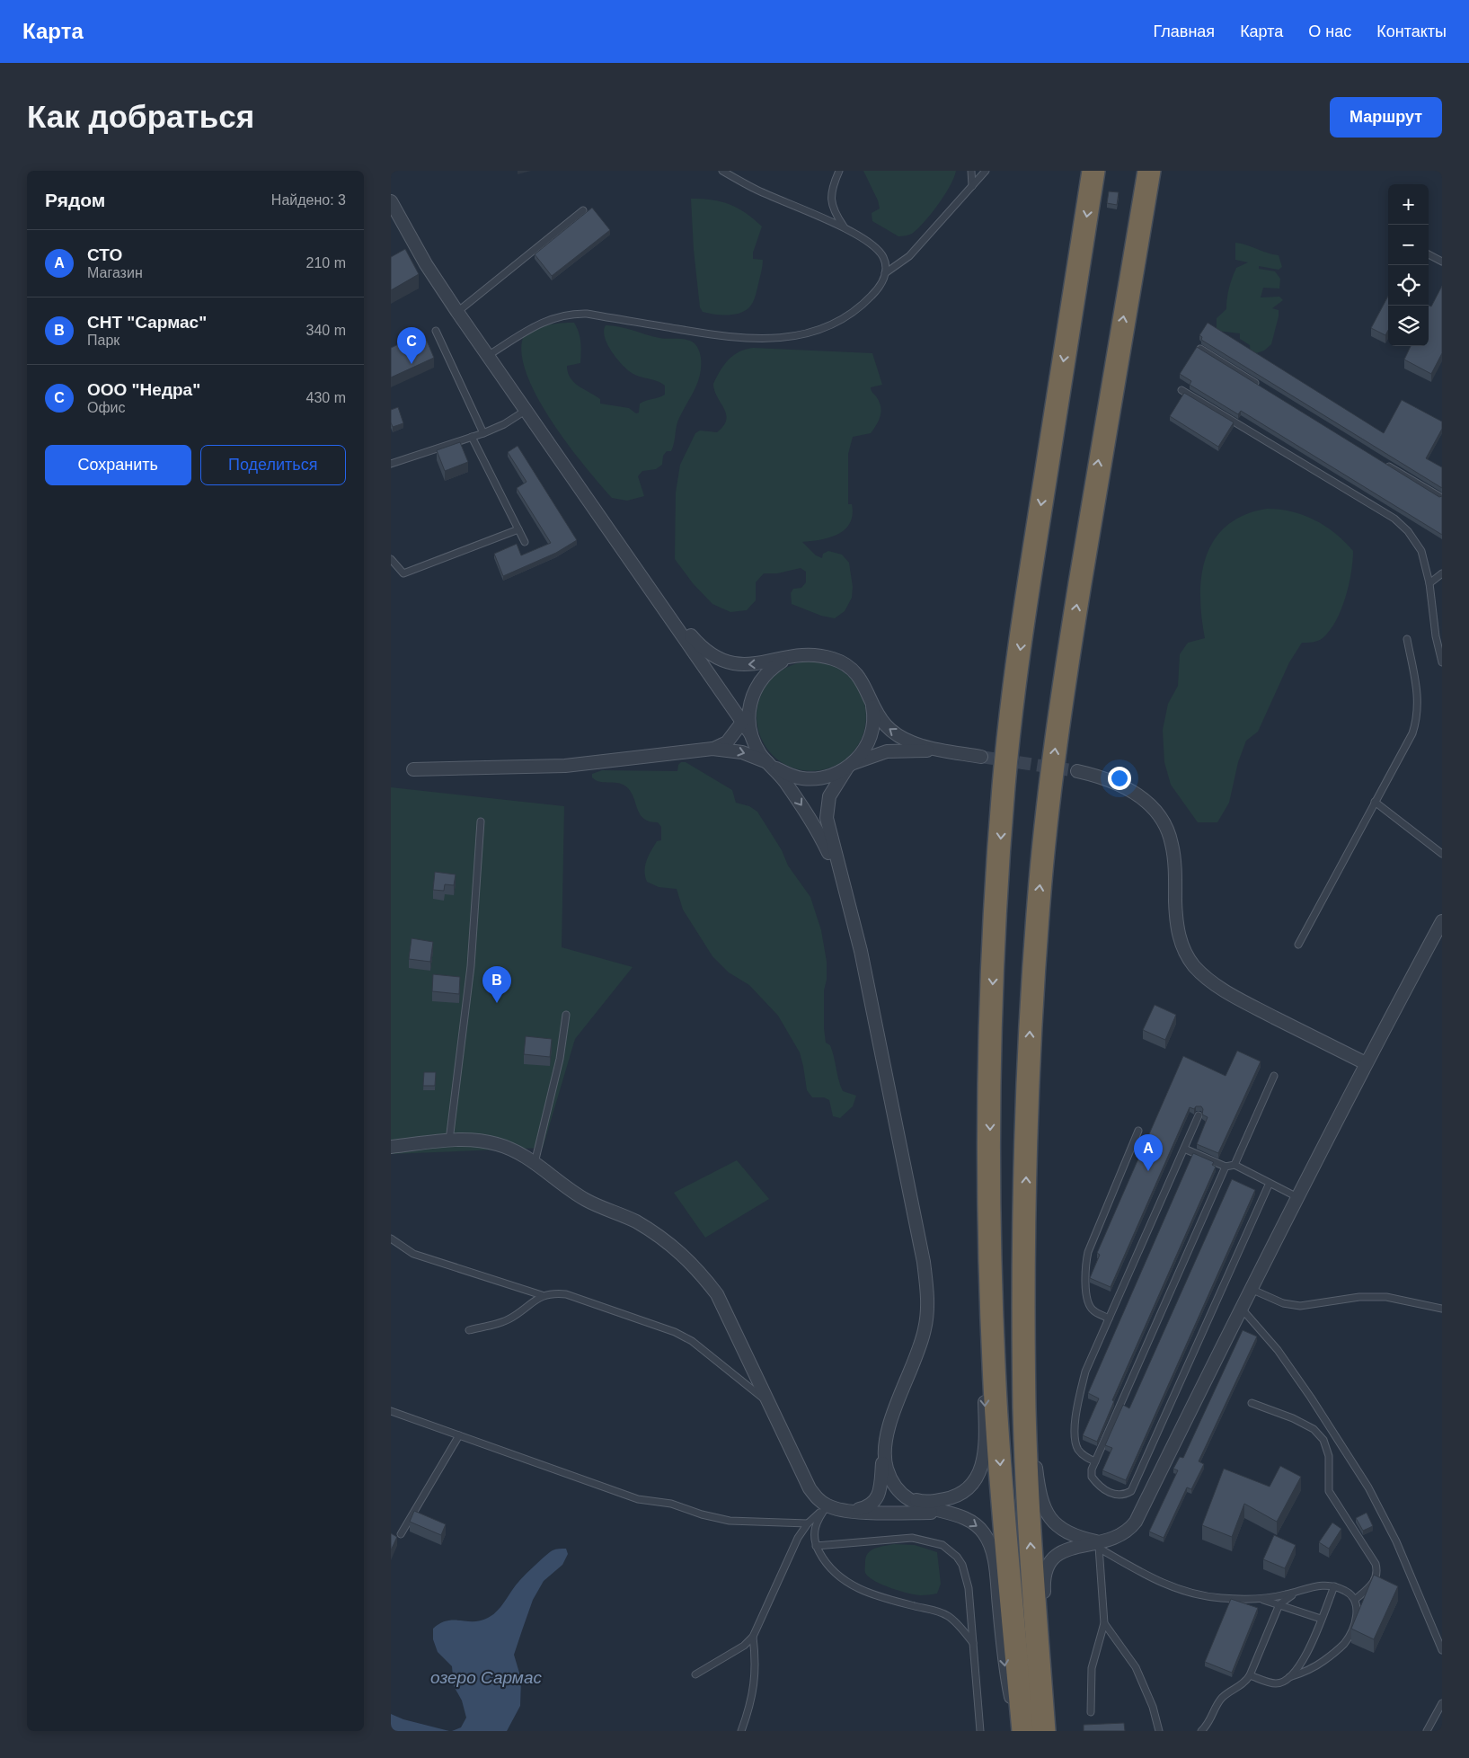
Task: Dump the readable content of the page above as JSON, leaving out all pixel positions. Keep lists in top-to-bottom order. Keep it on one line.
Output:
{"water":["озеро Сармас"],"page":{"header":"Карта","nav":["Главная","Карта","О нас","Контакты"],"buttons":["Маршрут",["Сохранить","Поделиться"]],"title":"Как добраться","heading":["Рядом","Найдено: 3"],"map_buttons":["+","−"],"list":[{"mark":"A","name":"СТО","note":"Магазин","value":"210 m"},{"mark":"B","name":"СНТ \"Сармас\"","note":"Парк","value":"340 m"},{"mark":"C","name":"ООО \"Недра\"","note":"Офис","value":"430 m"}],"pins":["C","B","A"]}}
